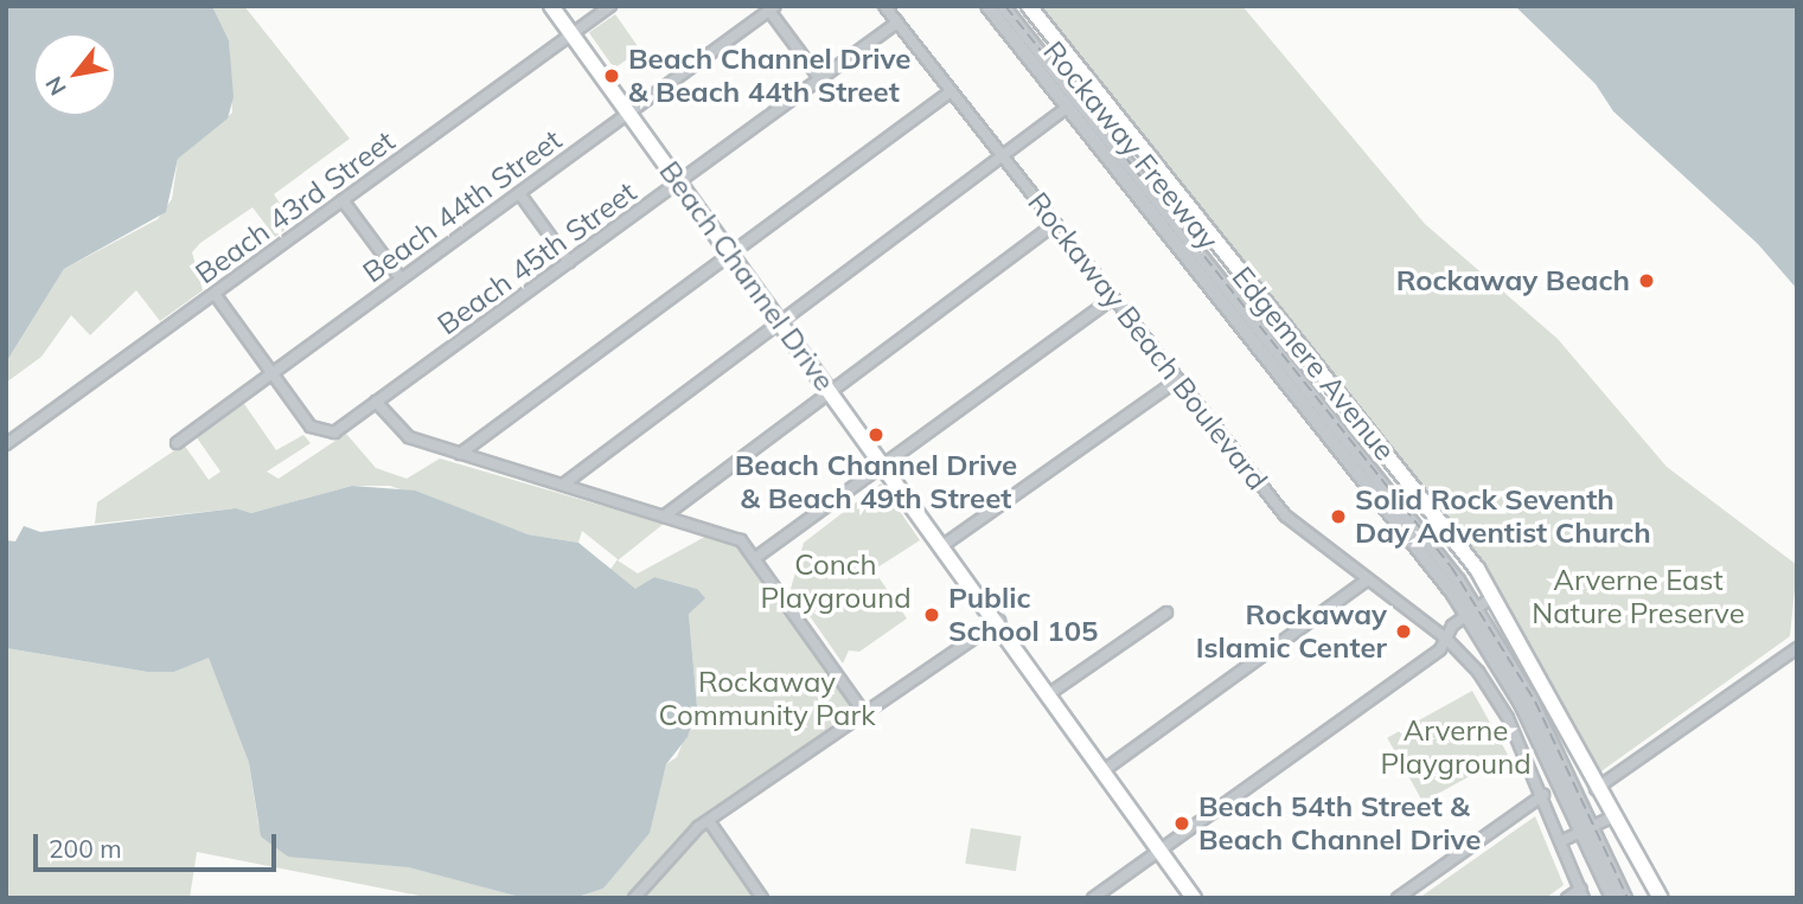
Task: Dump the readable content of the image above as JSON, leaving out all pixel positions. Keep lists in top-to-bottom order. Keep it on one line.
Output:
{"streets":{"main road":["Beach Channel Drive","Edgemere Avenue"],"street":["Rockaway Freeway","Beach 44th Street","Beach 43rd Street","Beach 45th Street","Rockaway Beach Boulevard"]},"crossings":[["Beach 44th Street","Beach 45th Street"],["Beach 44th Street","Beach Channel Drive"],["Beach 43rd Street","Beach Channel Drive"],["Beach 45th Street","Beach Channel Drive"],["Beach 45th Street","Rockaway Beach Boulevard"]],"parks":["Conch Playground","Arverne East Nature Preserve","Rockaway Community Park","Arverne Playground"],"places":["Beach Channel Drive & Beach 44th Street","Rockaway Beach","Beach Channel Drive & Beach 49th Street","Solid Rock Seventh Day Adventist Church","Public School 105","Rockaway Islamic Center","Beach 54th Street & Beach Channel Drive"],"scale_bar":"200 m","north":"bottom left"}
